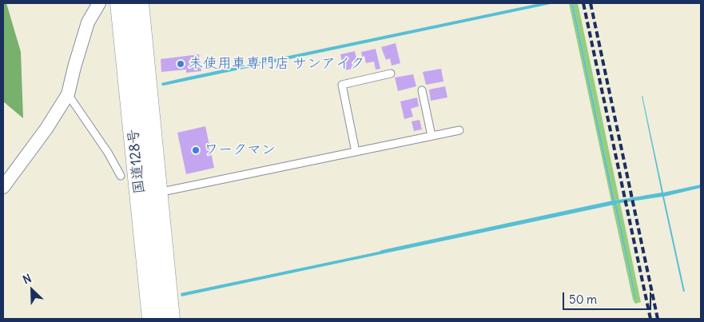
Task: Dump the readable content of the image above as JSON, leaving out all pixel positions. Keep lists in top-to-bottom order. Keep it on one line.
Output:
{"streets":{"highway":["国道128号"]},"places":["未使用車専門店 サンアイク","ワークマン"],"scale_bar":"50 m","north":"top left"}
